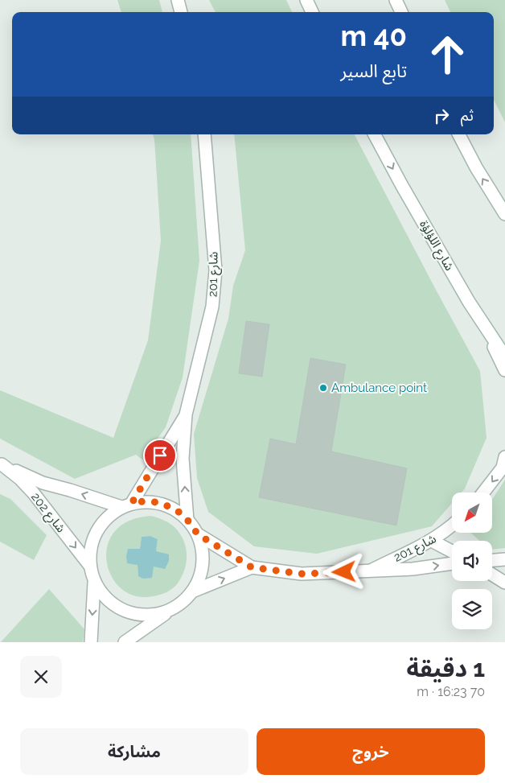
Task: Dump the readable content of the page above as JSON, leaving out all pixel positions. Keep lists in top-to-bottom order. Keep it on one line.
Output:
{"streets":{"street":["شارع اللؤلؤة","شارع 201","شارع 202"]},"crossings":[["شارع 201","شارع 202"]],"places":["Ambulance point"],"north":"bottom left","page":{"turn":["40 m","تابع السير"],"then":"ثم","heading":["1 دقيقة","70 m · 16:23"],"buttons":["خروج","مشاركة"]}}
